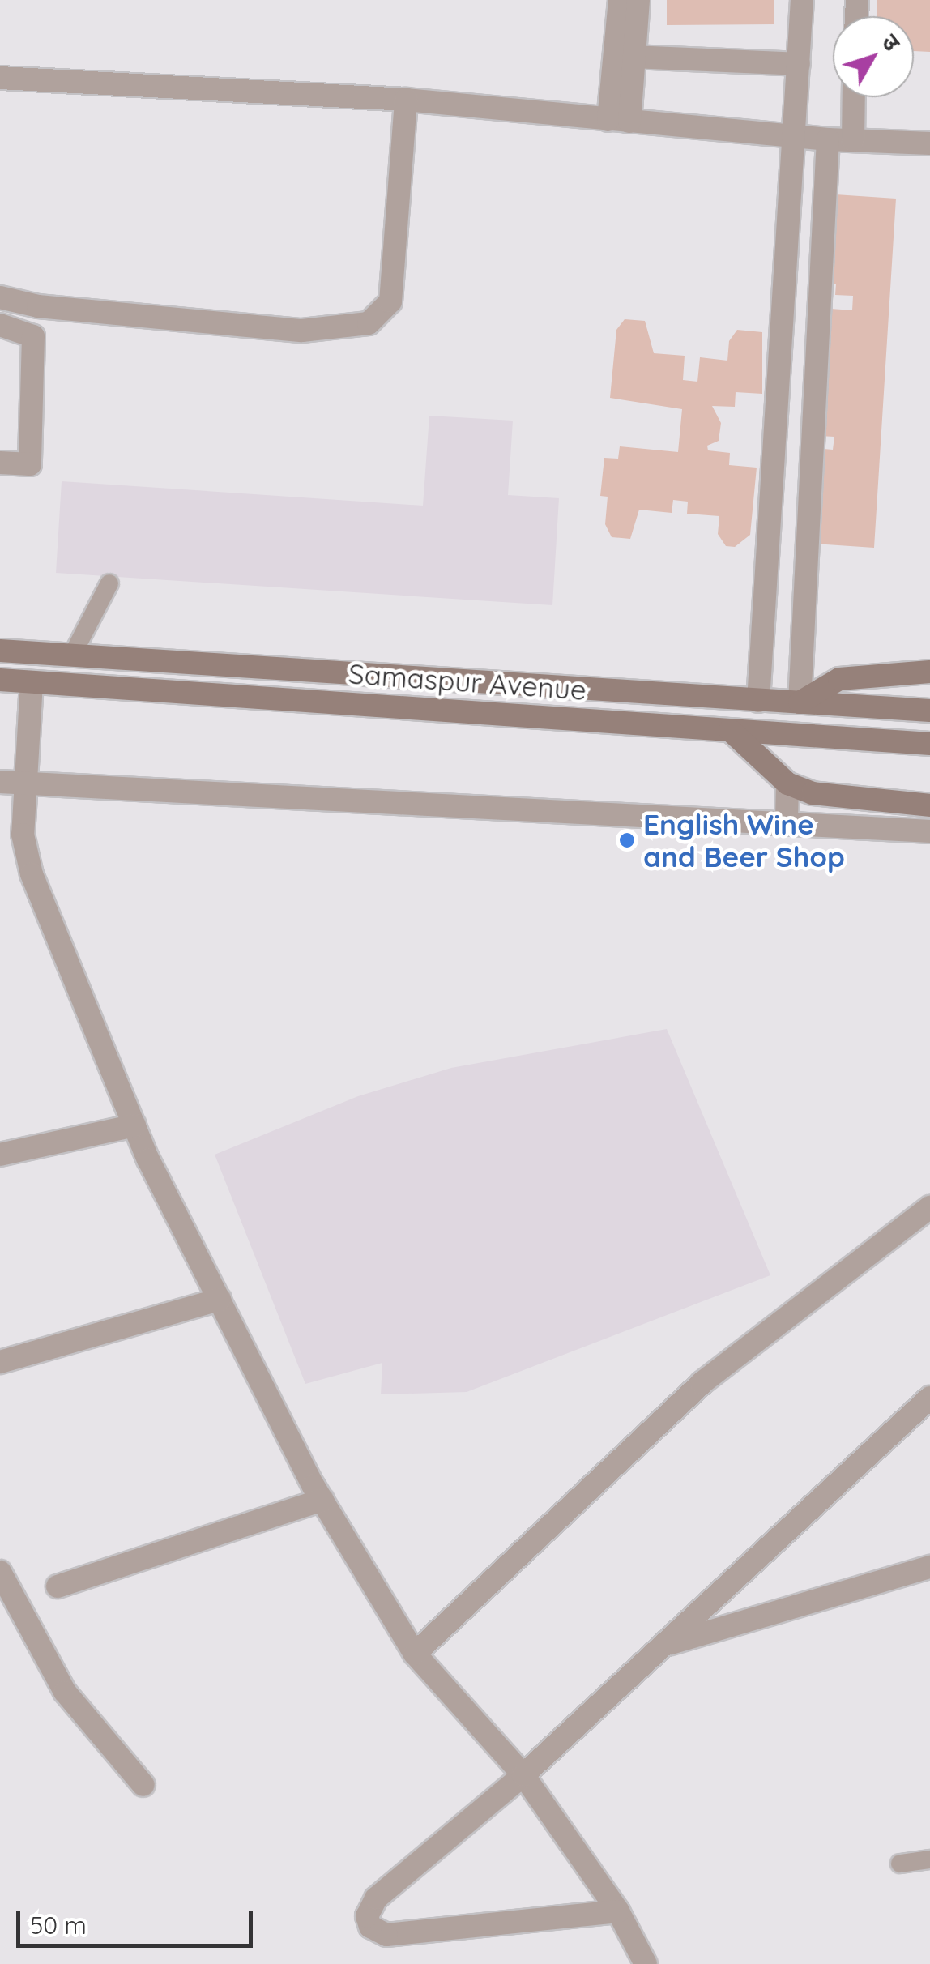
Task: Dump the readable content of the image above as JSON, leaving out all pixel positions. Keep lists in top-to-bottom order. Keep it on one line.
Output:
{"streets":{"main road":["Samaspur Avenue"]},"places":["English Wine and Beer Shop"],"scale_bar":"50 m","north":"top right"}
